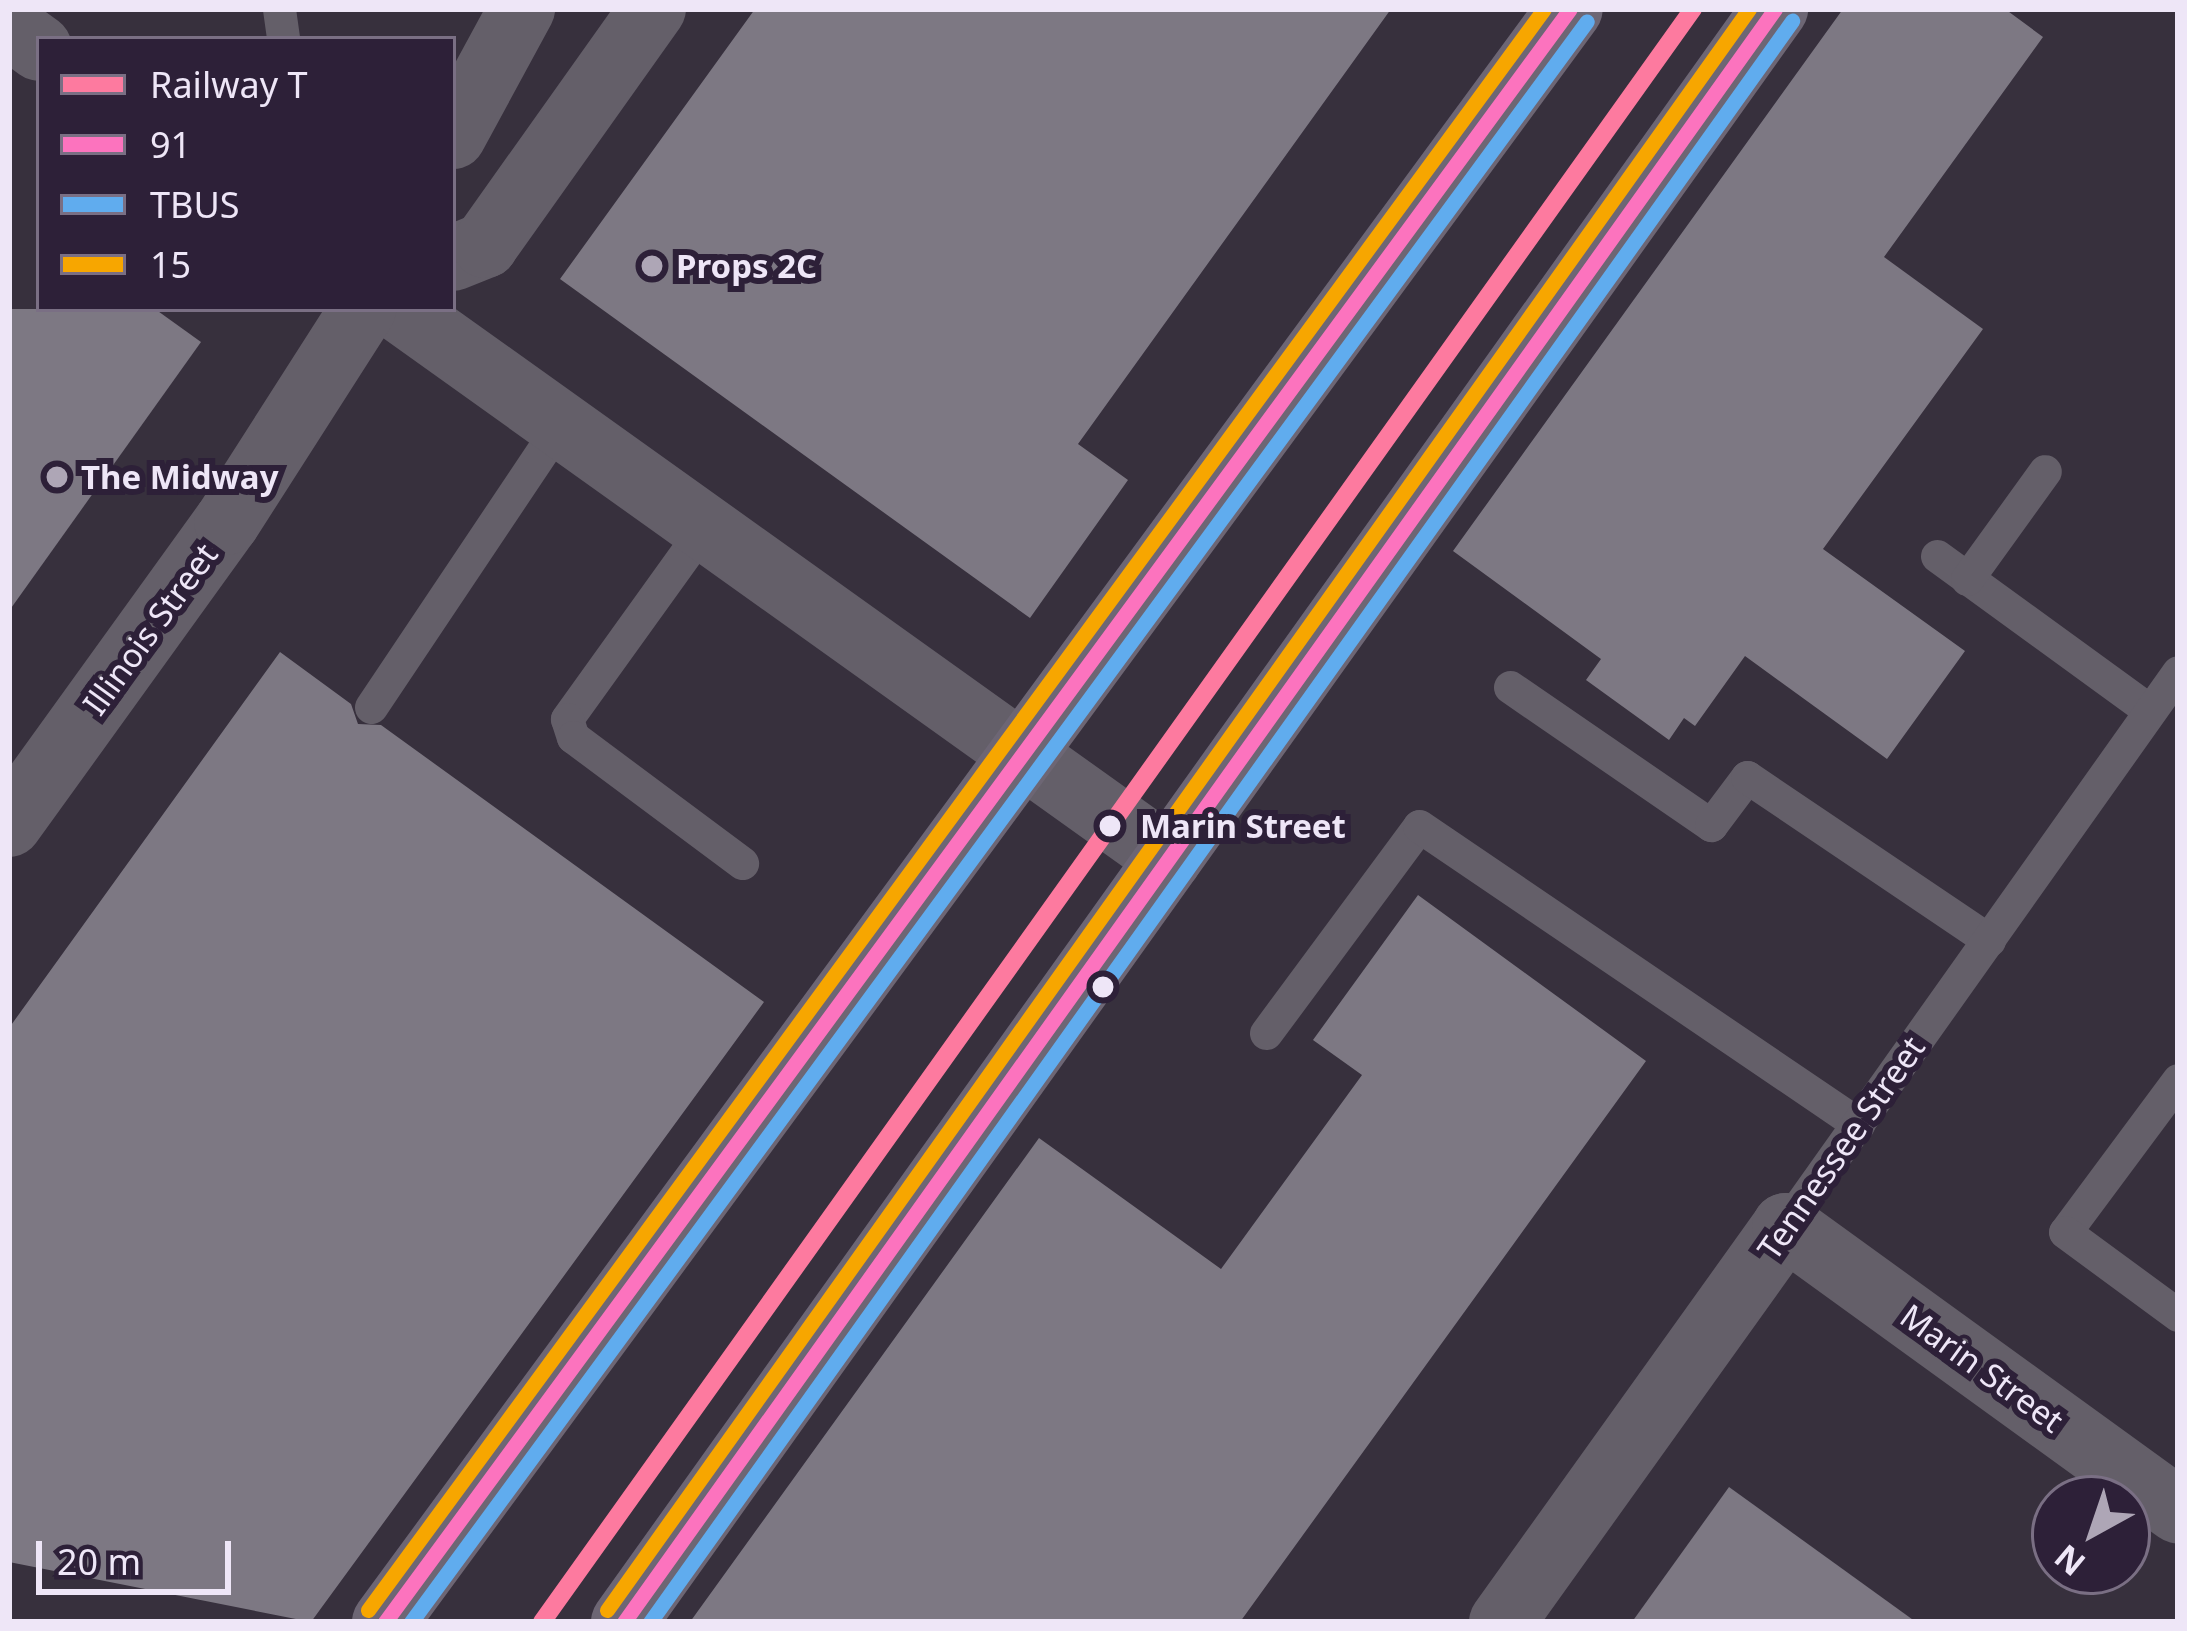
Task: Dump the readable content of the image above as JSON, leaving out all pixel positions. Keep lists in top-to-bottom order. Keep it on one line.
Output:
{"streets":{"street":["Illinois Street","Tennessee Street","Marin Street"]},"crossings":[["Tennessee Street","Marin Street"]],"places":["Props 2C","The Midway","Marin Street"],"lines":["rail line T","transit line 91","transit line 15","transit line TBUS"],"legend":["Railway T","91","TBUS","15"],"scale_bar":"20 m","north":"bottom left"}
